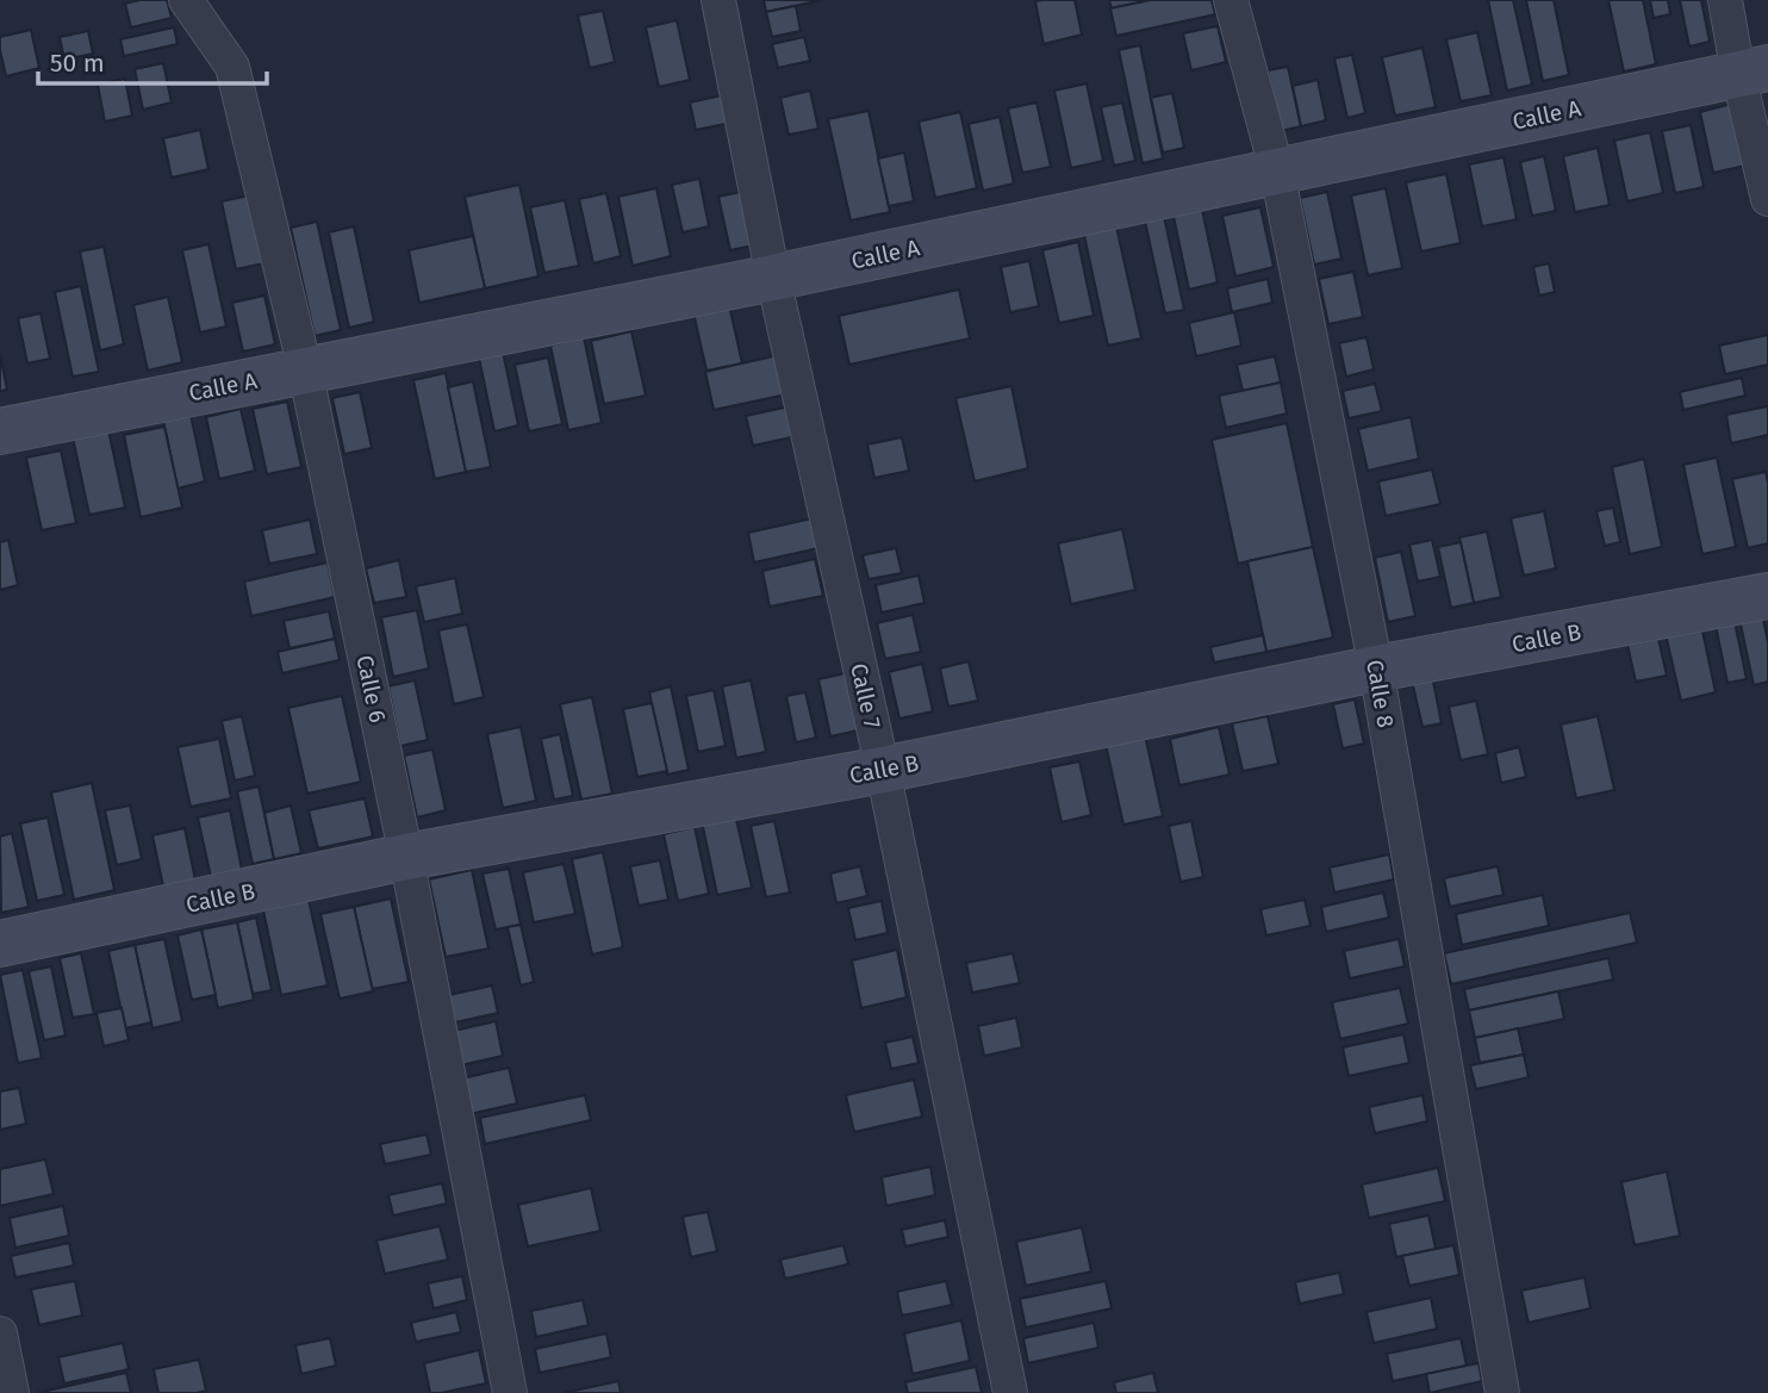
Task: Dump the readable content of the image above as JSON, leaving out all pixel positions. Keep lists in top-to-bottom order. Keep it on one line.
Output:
{"streets":{"street":["Calle A","Calle B","Calle 6","Calle 8","Calle 7"]},"crossings":[["Calle A","Calle 6"],["Calle A","Calle 8"],["Calle A","Calle 7"],["Calle B","Calle 6"],["Calle B","Calle 8"],["Calle B","Calle 7"]],"scale_bar":"50 m"}
